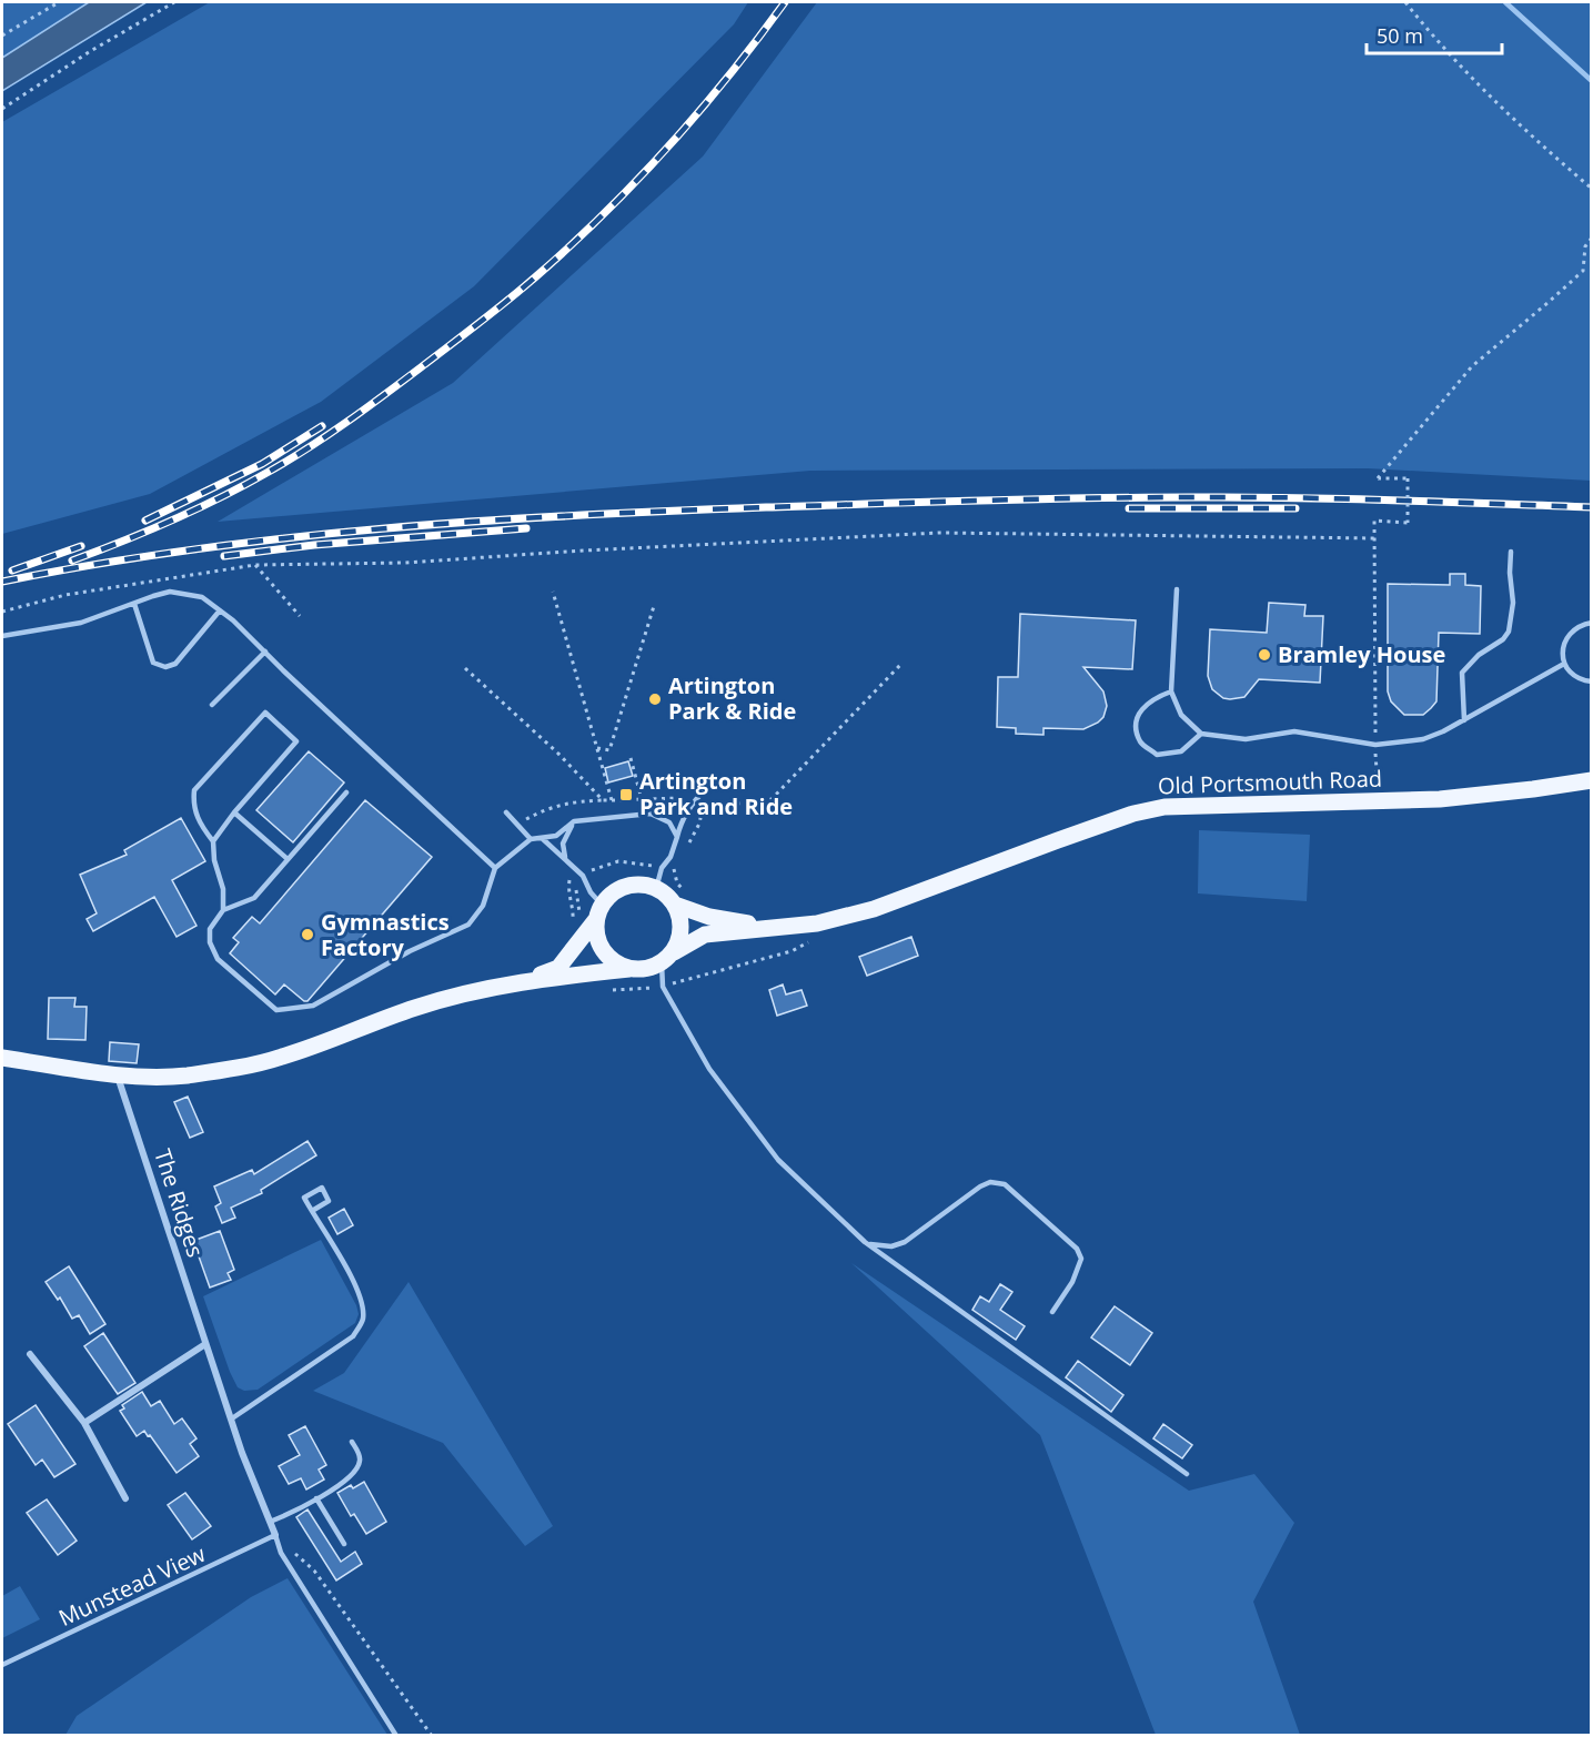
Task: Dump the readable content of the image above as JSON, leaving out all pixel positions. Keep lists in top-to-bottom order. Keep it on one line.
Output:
{"streets":{"main road":["Old Portsmouth Road"],"street":["The Ridges"],"lane":["Munstead View"]},"crossings":[["The Ridges","Munstead View"]],"places":{"other":["Bramley House","Artington Park & Ride","Gymnastics Factory"],"transit":["Artington Park and Ride"]},"scale_bar":"50 m"}
